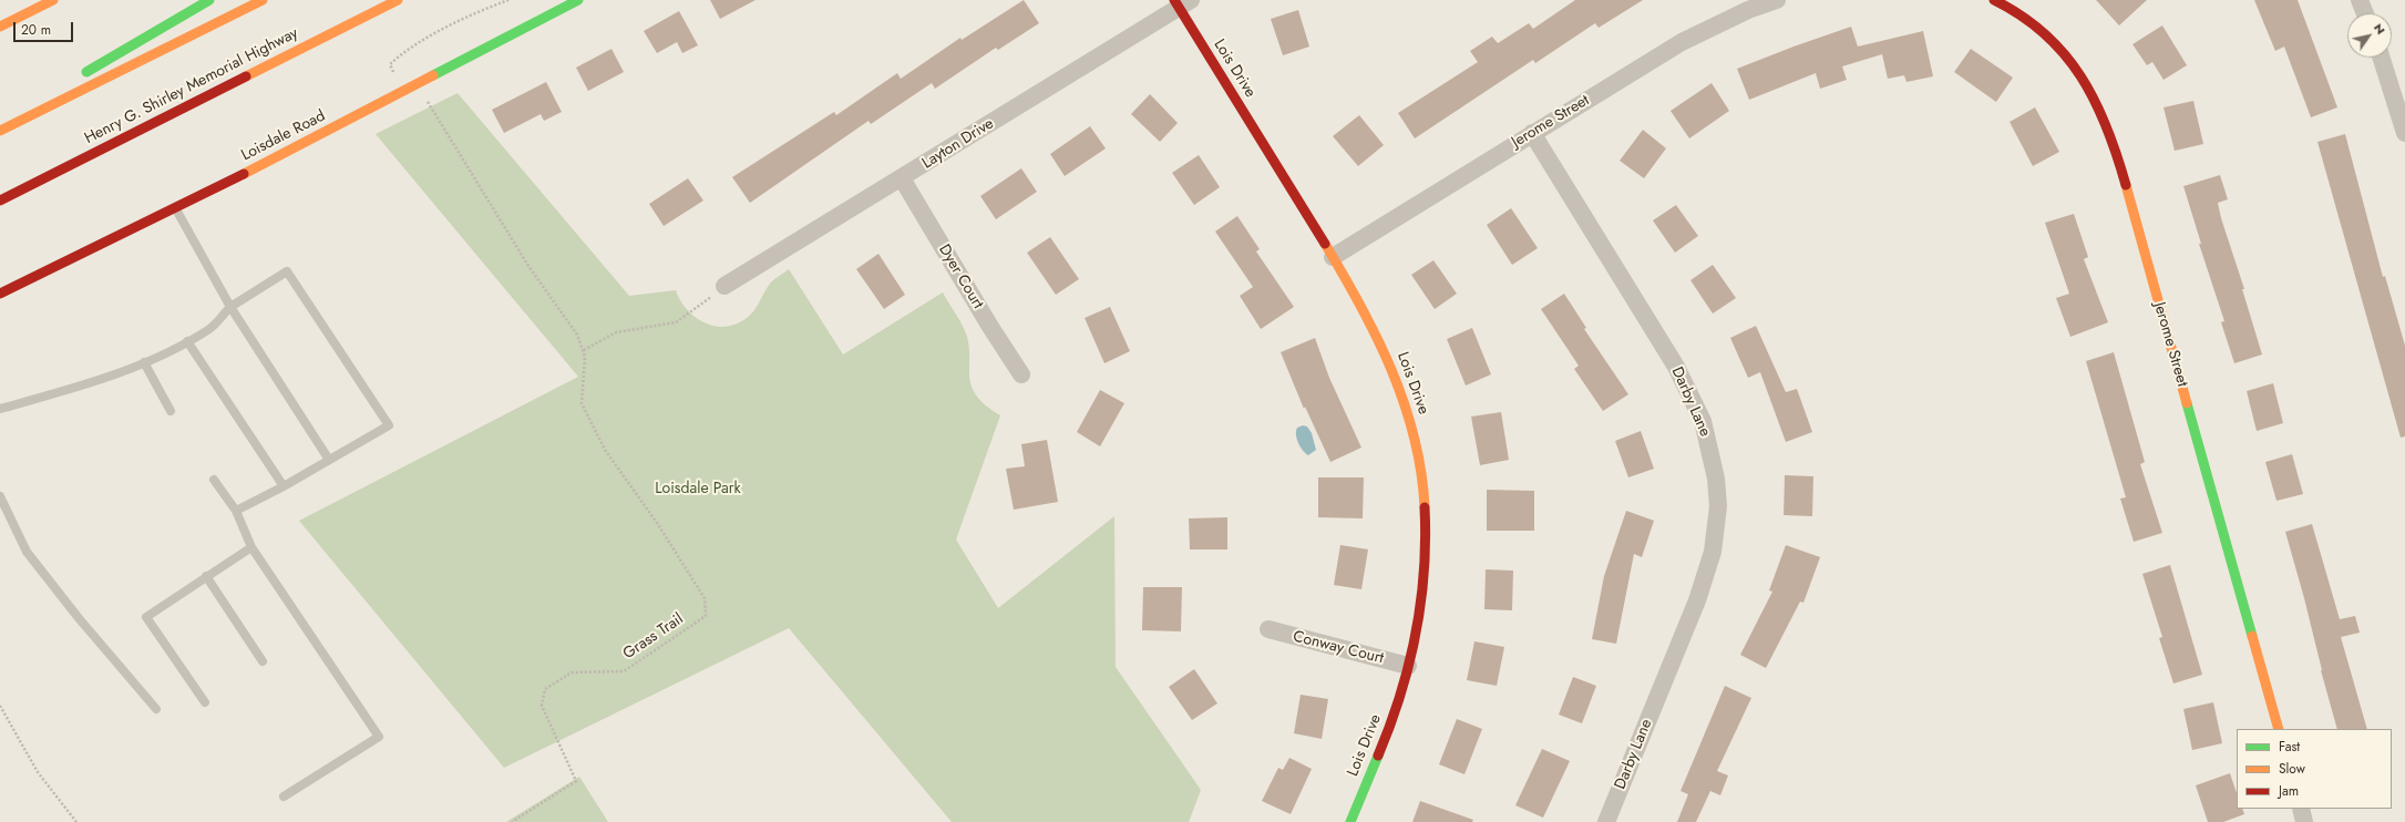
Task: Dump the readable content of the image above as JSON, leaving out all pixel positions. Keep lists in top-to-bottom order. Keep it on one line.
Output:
{"streets":{"main road":["Lois Drive","Henry G. Shirley Memorial Highway","Jerome Street","Loisdale Road"],"street":["Layton Drive","Dyer Court","Darby Lane","Conway Court"],"path":["Grass Trail"]},"crossings":[["Lois Drive","Jerome Street"],["Lois Drive","Layton Drive"],["Lois Drive","Conway Court"],["Jerome Street","Darby Lane"],["Layton Drive","Dyer Court"]],"parks":["Loisdale Park"],"legend":["Fast","Slow","Jam"],"scale_bar":"20 m","north":"top right"}
